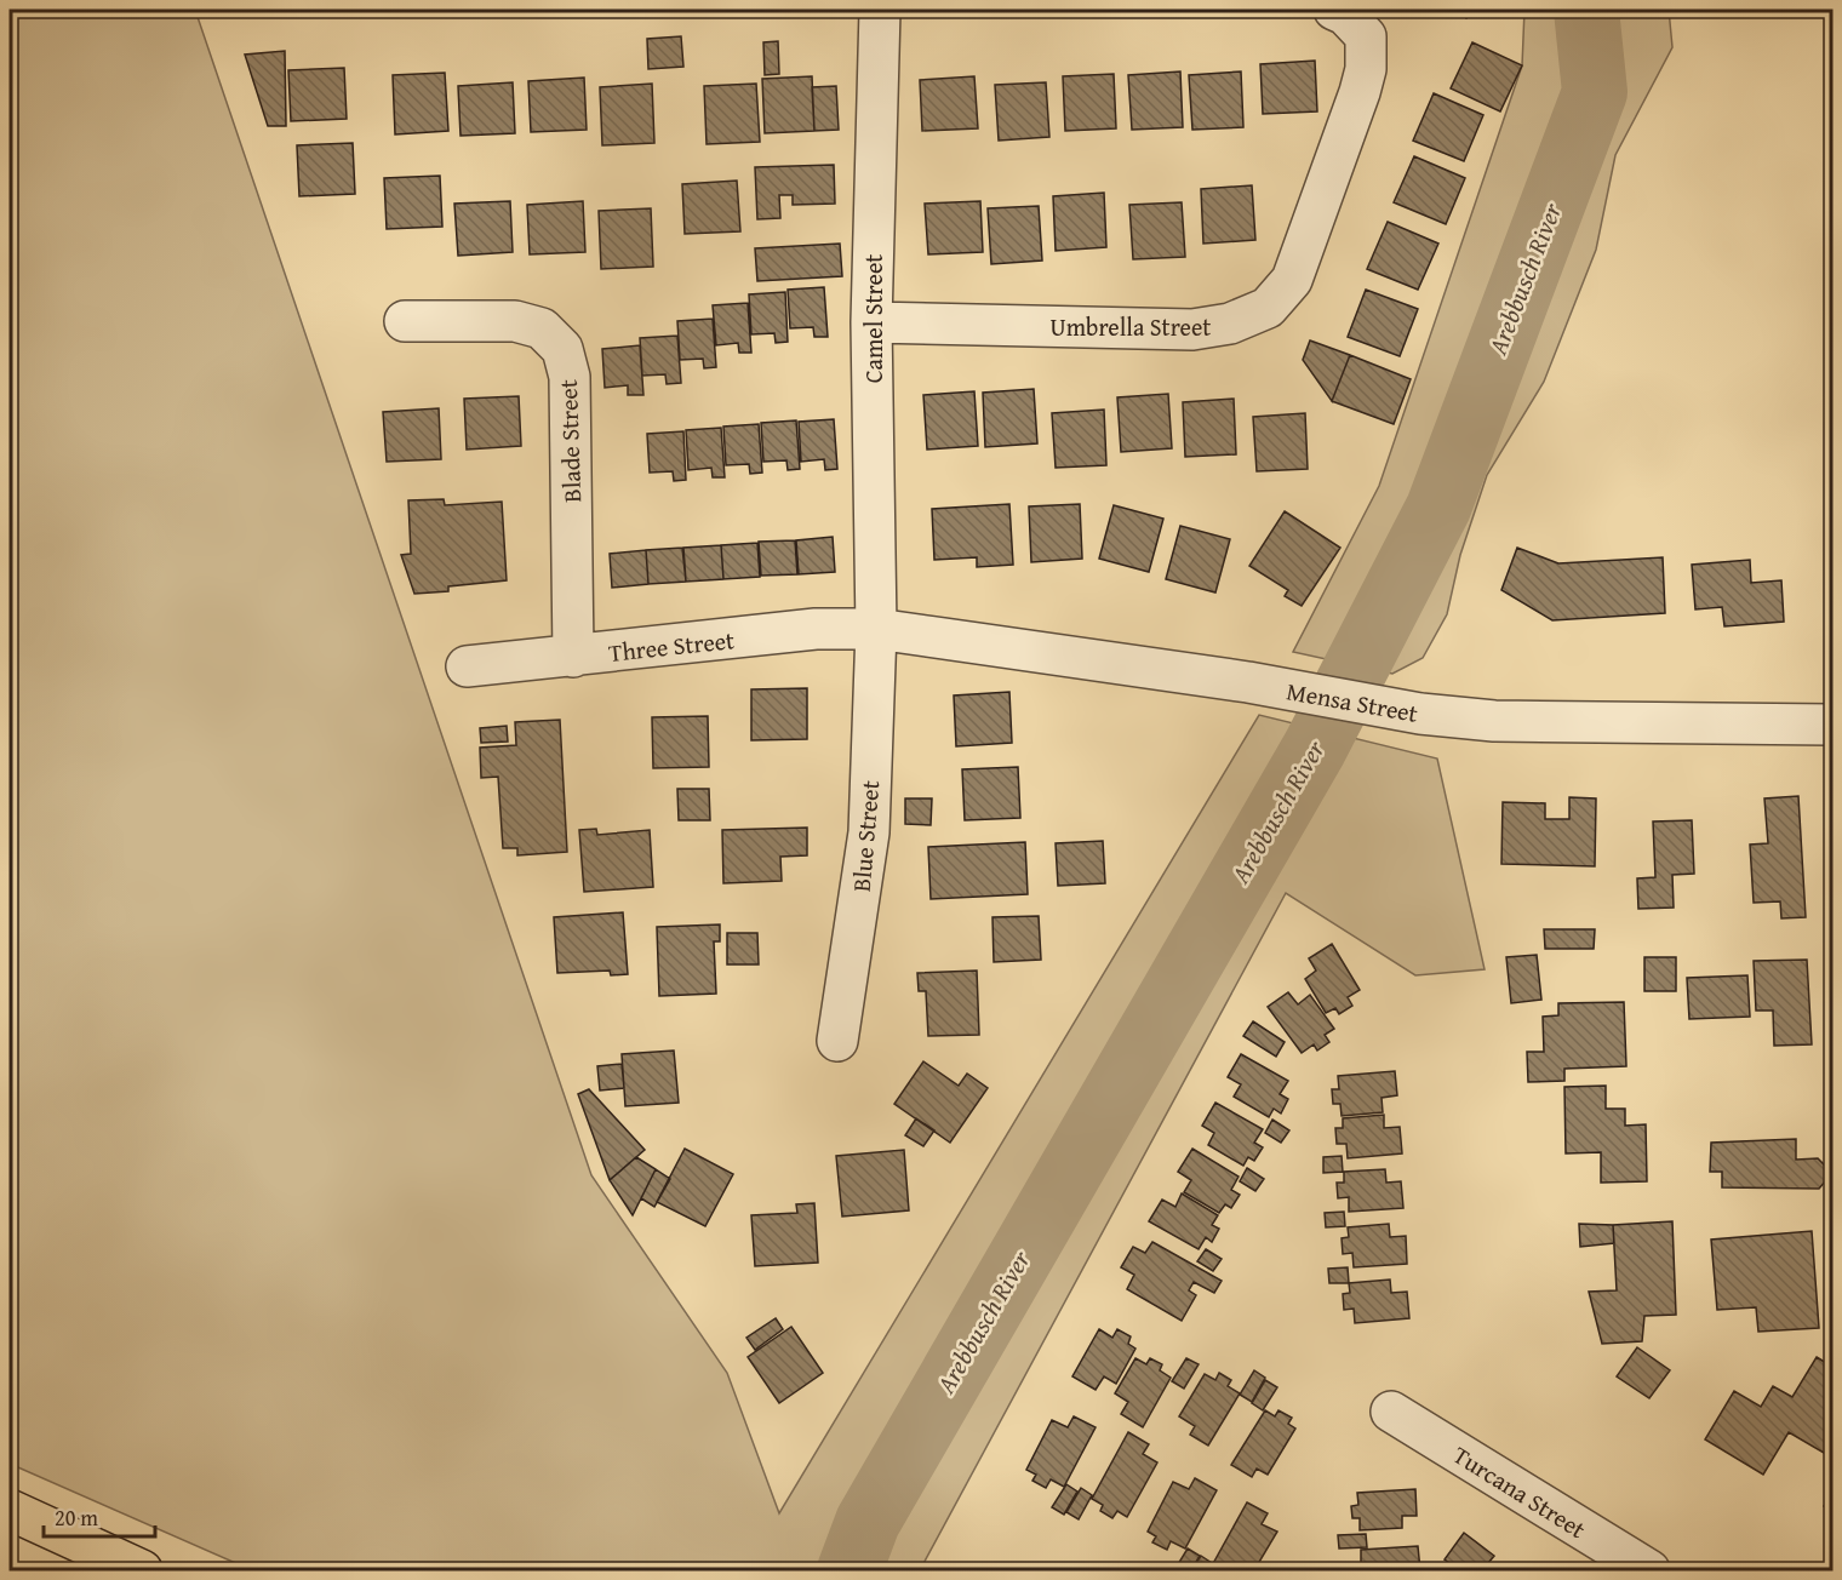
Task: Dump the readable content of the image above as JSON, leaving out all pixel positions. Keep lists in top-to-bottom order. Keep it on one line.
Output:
{"streets":{"street":["Camel Street","Umbrella Street","Blade Street","Three Street","Mensa Street","Blue Street","Turcana Street"]},"crossings":[["Camel Street","Umbrella Street"],["Camel Street","Three Street"],["Camel Street","Mensa Street"],["Camel Street","Blue Street"],["Blade Street","Three Street"],["Three Street","Mensa Street"],["Three Street","Blue Street"],["Mensa Street","Blue Street"]],"water":["Arebbusch River"],"scale_bar":"20 m"}
